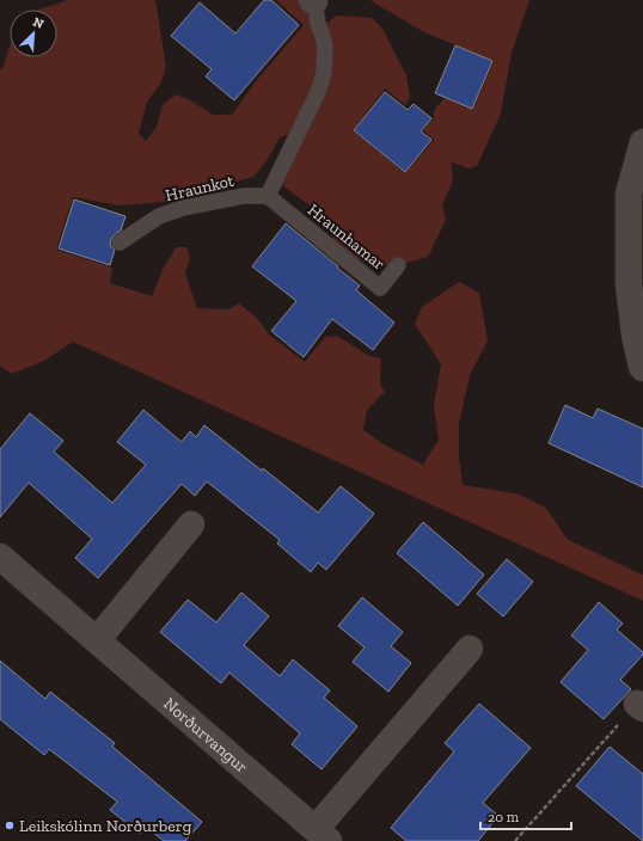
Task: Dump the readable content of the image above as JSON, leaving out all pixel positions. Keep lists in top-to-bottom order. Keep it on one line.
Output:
{"streets":{"street":["Norðurvangur"],"lane":["Hraunkot","Hraunhamar"]},"crossings":[["Hraunkot","Hraunhamar"]],"places":["Leikskólinn Norðurberg"],"scale_bar":"20 m","north":"top right"}
